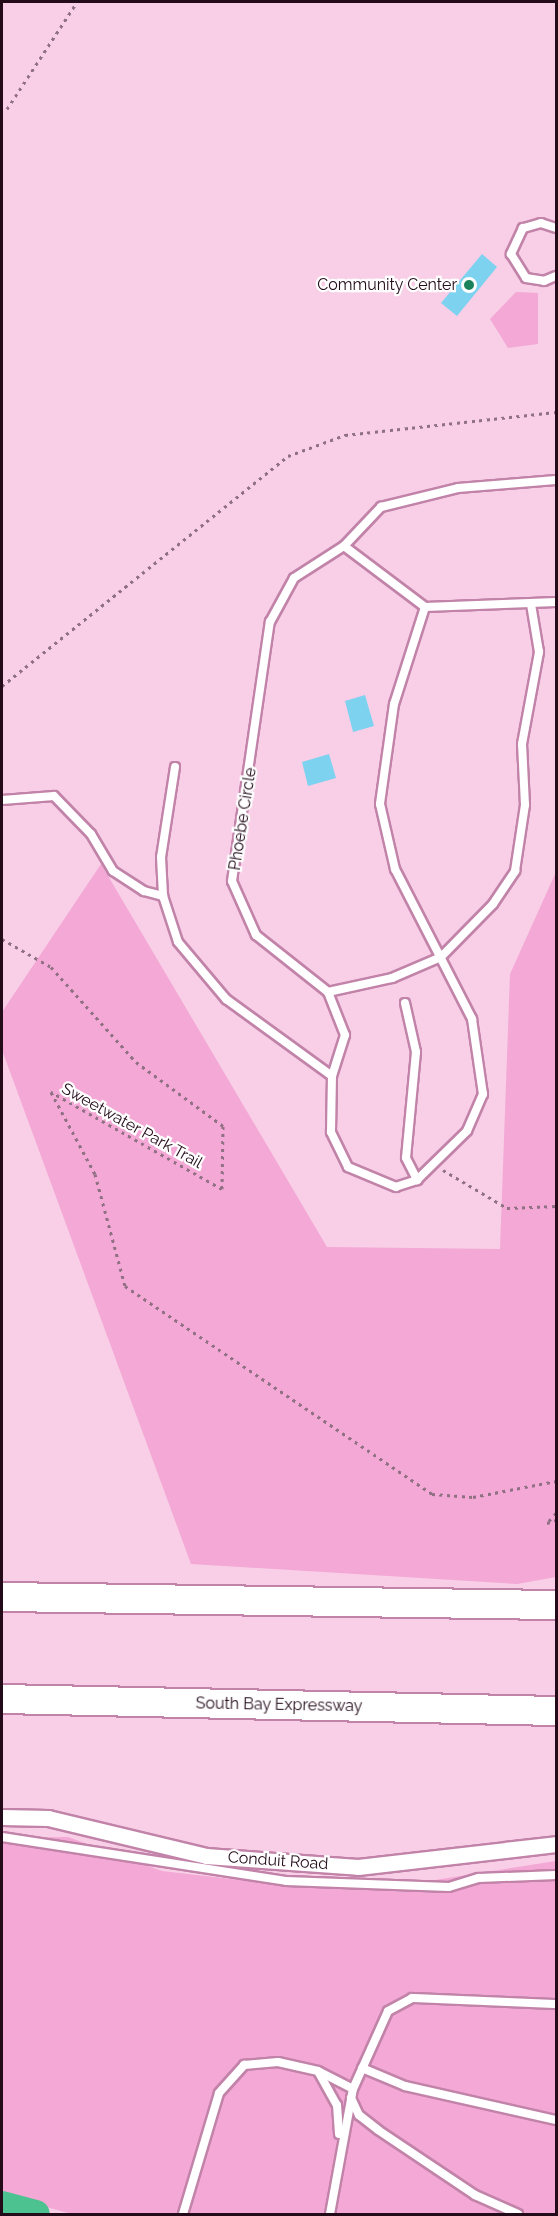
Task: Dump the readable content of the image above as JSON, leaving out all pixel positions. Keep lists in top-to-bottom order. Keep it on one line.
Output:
{"streets":{"highway":["South Bay Expressway"],"street":["Conduit Road"],"lane":["Phoebe Circle"],"path":["Sweetwater Park Trail"]},"places":["Community Center"]}
